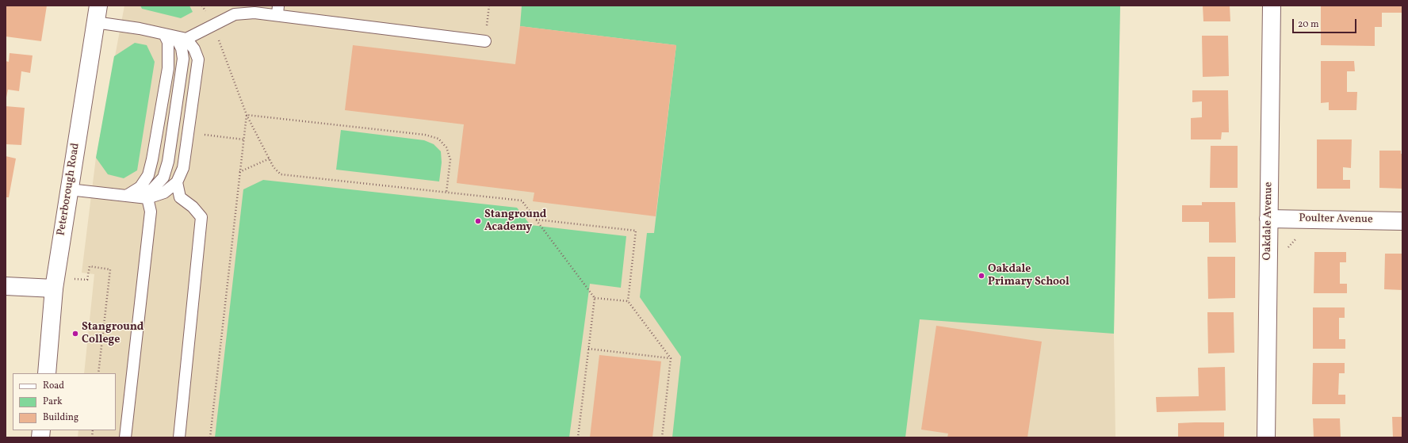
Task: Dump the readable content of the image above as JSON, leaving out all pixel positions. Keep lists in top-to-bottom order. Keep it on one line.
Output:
{"streets":{"street":["Peterborough Road","Poulter Avenue","Oakdale Avenue"]},"crossings":[["Poulter Avenue","Oakdale Avenue"]],"places":["Stanground Academy","Oakdale Primary School","Stanground College"],"legend":["Road","Park","Building"],"scale_bar":"20 m"}
